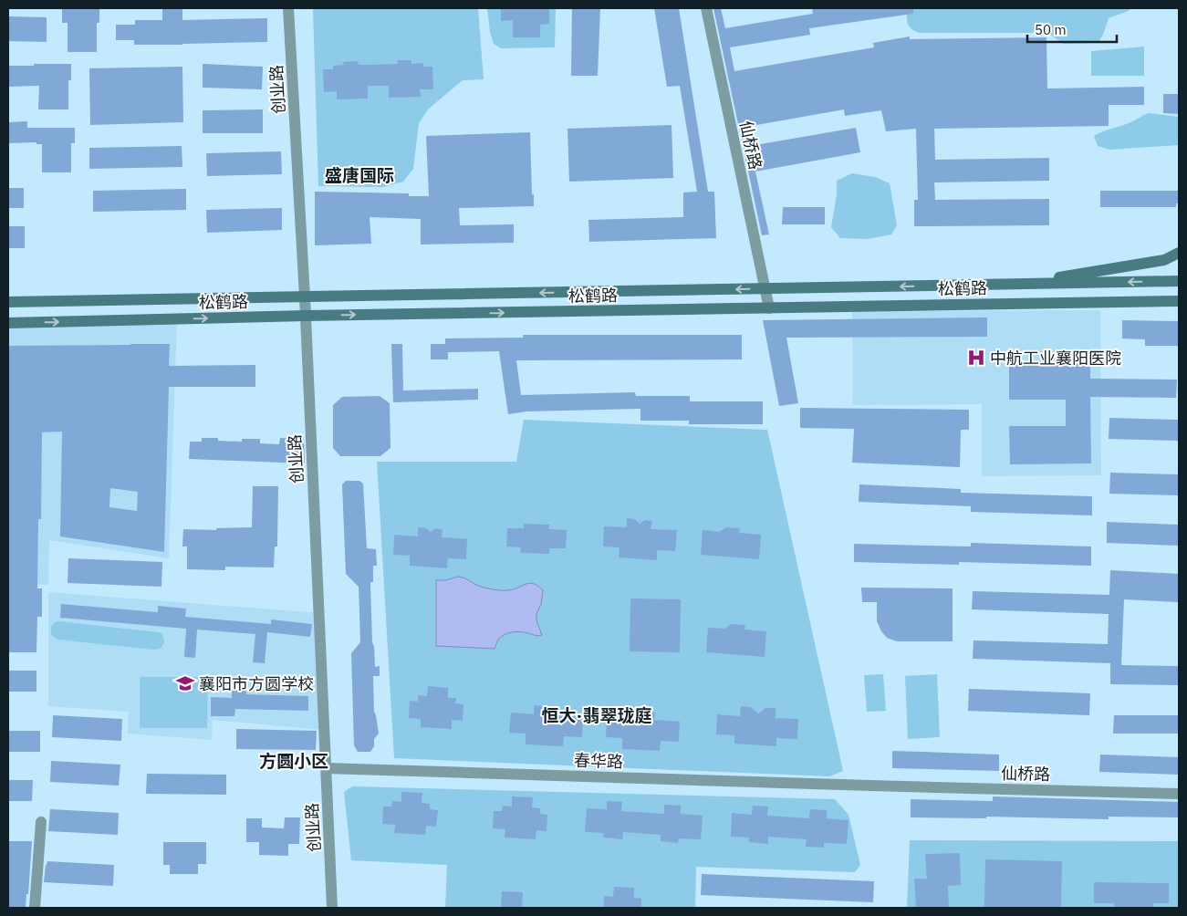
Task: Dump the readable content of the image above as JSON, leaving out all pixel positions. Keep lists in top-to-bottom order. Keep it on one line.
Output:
{"streets":{"main road":["松鹤路"],"street":["创业路","仙桥路","春华路"]},"crossings":[["创业路","松鹤路"],["创业路","春华路"],["仙桥路","松鹤路"],["仙桥路","春华路"]],"districts":["盛唐国际","恒大·翡翠珑庭","方圆小区"],"places":{"hospital":["中航工业襄阳医院"],"school or university":["襄阳市方圆学校"]},"scale_bar":"50 m"}
